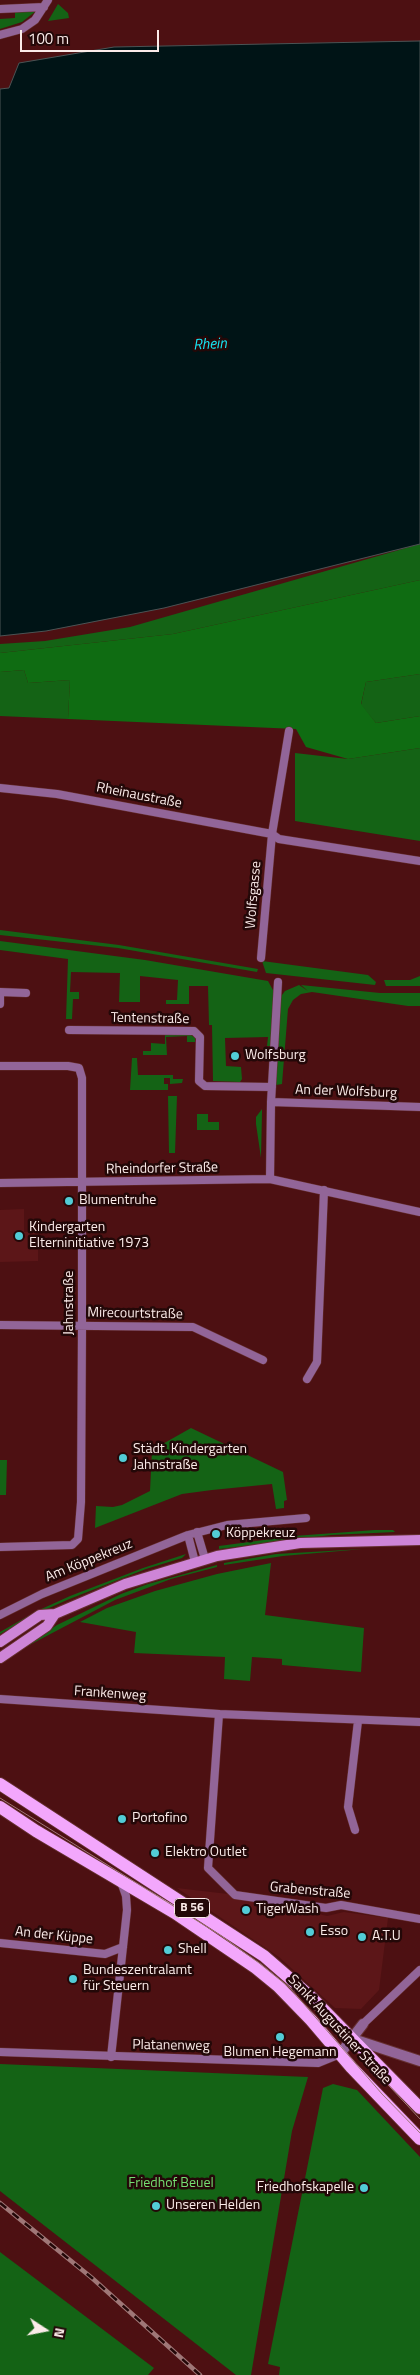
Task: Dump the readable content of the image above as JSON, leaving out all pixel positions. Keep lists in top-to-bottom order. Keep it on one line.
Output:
{"streets":{"main road":["B 56","Sankt Augustiner Straße"],"street":["Rheinaustraße","Wolfsgasse","Tentenstraße","An der Wolfsburg","Rheindorfer Straße","Jahnstraße","Mirecourtstraße","Am Köppekreuz","Frankenweg","Grabenstraße","An der Küppe","Platanenweg"]},"crossings":[["Rheinaustraße","Wolfsgasse"],["Rheindorfer Straße","Jahnstraße"],["Jahnstraße","Mirecourtstraße"],["Frankenweg","Grabenstraße"],["Sankt Augustiner Straße","Platanenweg"]],"water":["Rhein"],"parks":["Friedhof Beuel"],"places":["Wolfsburg","Blumentruhe","Kindergarten Elterninitiative 1973","Städt. Kindergarten Jahnstraße","Köppekreuz","Portofino","Elektro Outlet","TigerWash","Esso","A.T.U","Shell","Bundeszentralamt für Steuern","Blumen Hegemann","Friedhofskapelle","Unseren Helden"],"scale_bar":"100 m","north":"right"}
